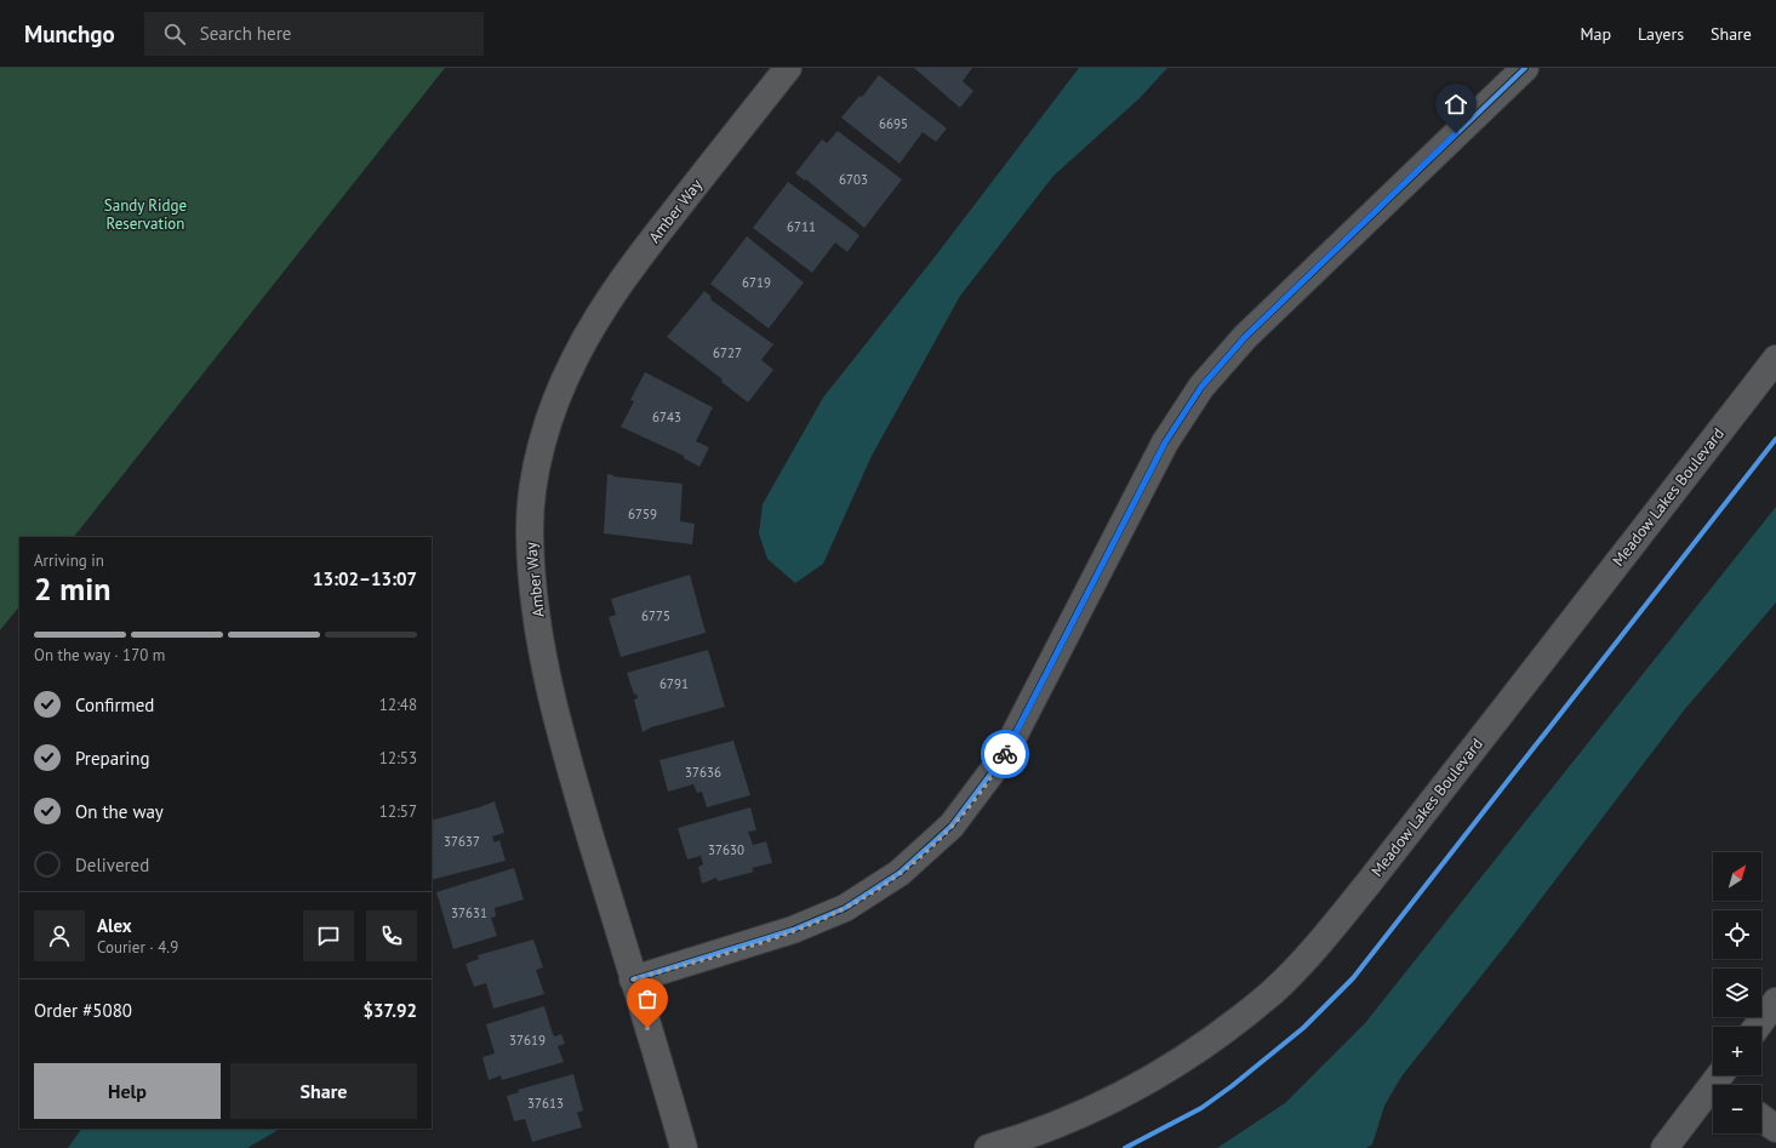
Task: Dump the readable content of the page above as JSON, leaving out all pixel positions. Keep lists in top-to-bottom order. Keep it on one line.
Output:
{"streets":{"street":["Amber Way","Meadow Lakes Boulevard"]},"parks":["Sandy Ridge Reservation"],"house_numbers":["6695","6703","6711","6719","6727","6743","6759","6775","6791","37636","37637","37630","37631","37619","37613"],"north":"top right","page":{"header":"Munchgo","search":"Search here","nav":["Map","Layers","Share"],"heading":["2 min","Arriving in","13:02–13:07"],"panel":["Alex","Courier · 4.9","Order #5080","$37.92"],"bar":"On the way · 170 m","list":[["Confirmed","12:48"],["Preparing","12:53"],["On the way","12:57"],"Delivered"],"map_buttons":["+","−"],"buttons":["Help","Share"]}}
